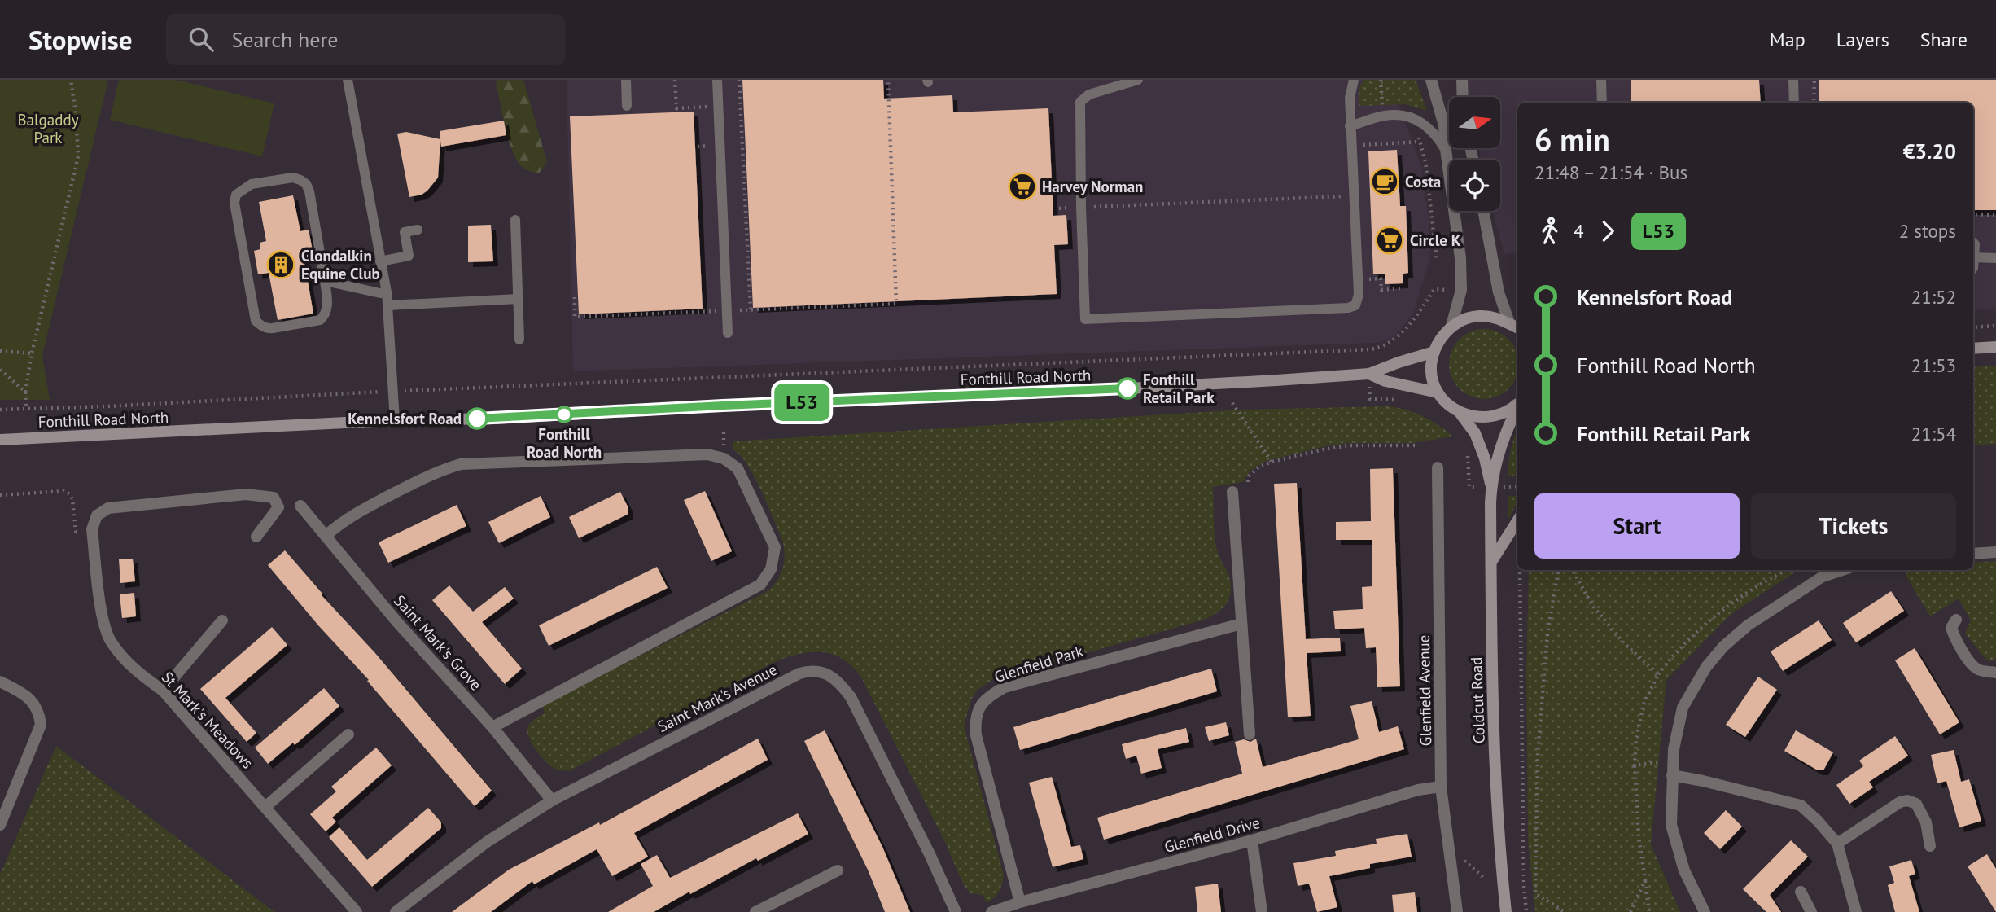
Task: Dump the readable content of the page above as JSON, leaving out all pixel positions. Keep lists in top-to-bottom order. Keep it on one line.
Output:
{"streets":{"main road":["Fonthill Road North","Coldcut Road"],"street":["Saint Mark's Grove","Glenfield Park","Glenfield Avenue","Saint Mark's Avenue","St Mark's Meadows","Glenfield Drive"]},"crossings":[["Saint Mark's Grove","Saint Mark's Avenue"],["Glenfield Park","Glenfield Drive"],["Glenfield Avenue","Glenfield Drive"]],"parks":["Balgaddy Park"],"places":{"cafe":["Costa"],"supermarket":["Harvey Norman","Circle K"],"building":["Clondalkin Equine Club"],"other":["Fonthill Retail Park","Fonthill Road North","Kennelsfort Road"]},"lines":["bus line L53"],"north":"right","page":{"header":"Stopwise","search":"Search here","nav":["Map","Layers","Share"],"on_map":"L53","heading":["6 min","21:48 – 21:54 · Bus","€3.20"],"legs":["4","L53","2 stops"],"list":[{"name":"Kennelsfort Road","value":"21:52"},{"name":"Fonthill Road North","value":"21:53"},{"name":"Fonthill Retail Park","value":"21:54"}],"buttons":["Start","Tickets"]}}
